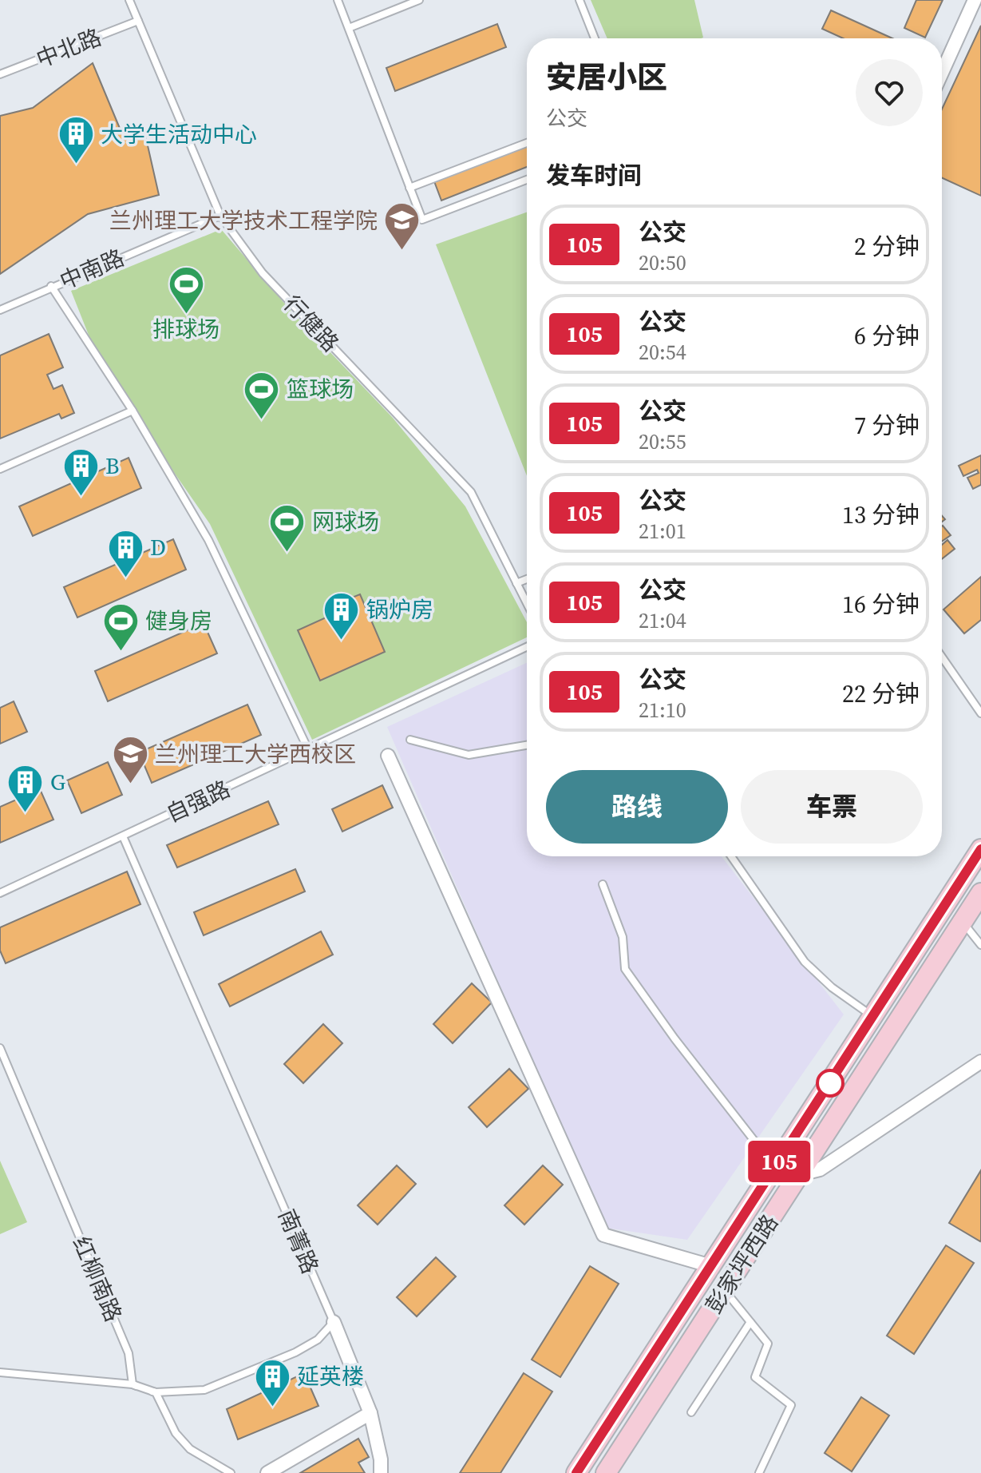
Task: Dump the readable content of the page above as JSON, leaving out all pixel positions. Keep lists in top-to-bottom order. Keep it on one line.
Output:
{"streets":{"main road":["彭家坪西路"],"lane":["中北路","中南路","行健路","自强路","南菁路","红柳南路"]},"crossings":[["中北路","行健路"],["中南路","行健路"],["自强路","南菁路"]],"places":{"building":["大学生活动中心","B","D","锅炉房","G","延英楼"],"school or university":["兰州理工大学技术工程学院","兰州理工大学西校区"],"sports":["排球场","篮球场","网球场","健身房"]},"lines":["bus line 105"],"page":{"on_map":"105","heading":[["安居小区","公交"],"发车时间"],"list":[{"mark":"105","name":"公交","note":"20:50","value":"2 分钟"},{"mark":"105","name":"公交","note":"20:54","value":"6 分钟"},{"mark":"105","name":"公交","note":"20:55","value":"7 分钟"},{"mark":"105","name":"公交","note":"21:01","value":"13 分钟"},{"mark":"105","name":"公交","note":"21:04","value":"16 分钟"},{"mark":"105","name":"公交","note":"21:10","value":"22 分钟"}],"buttons":["路线","车票"]}}
